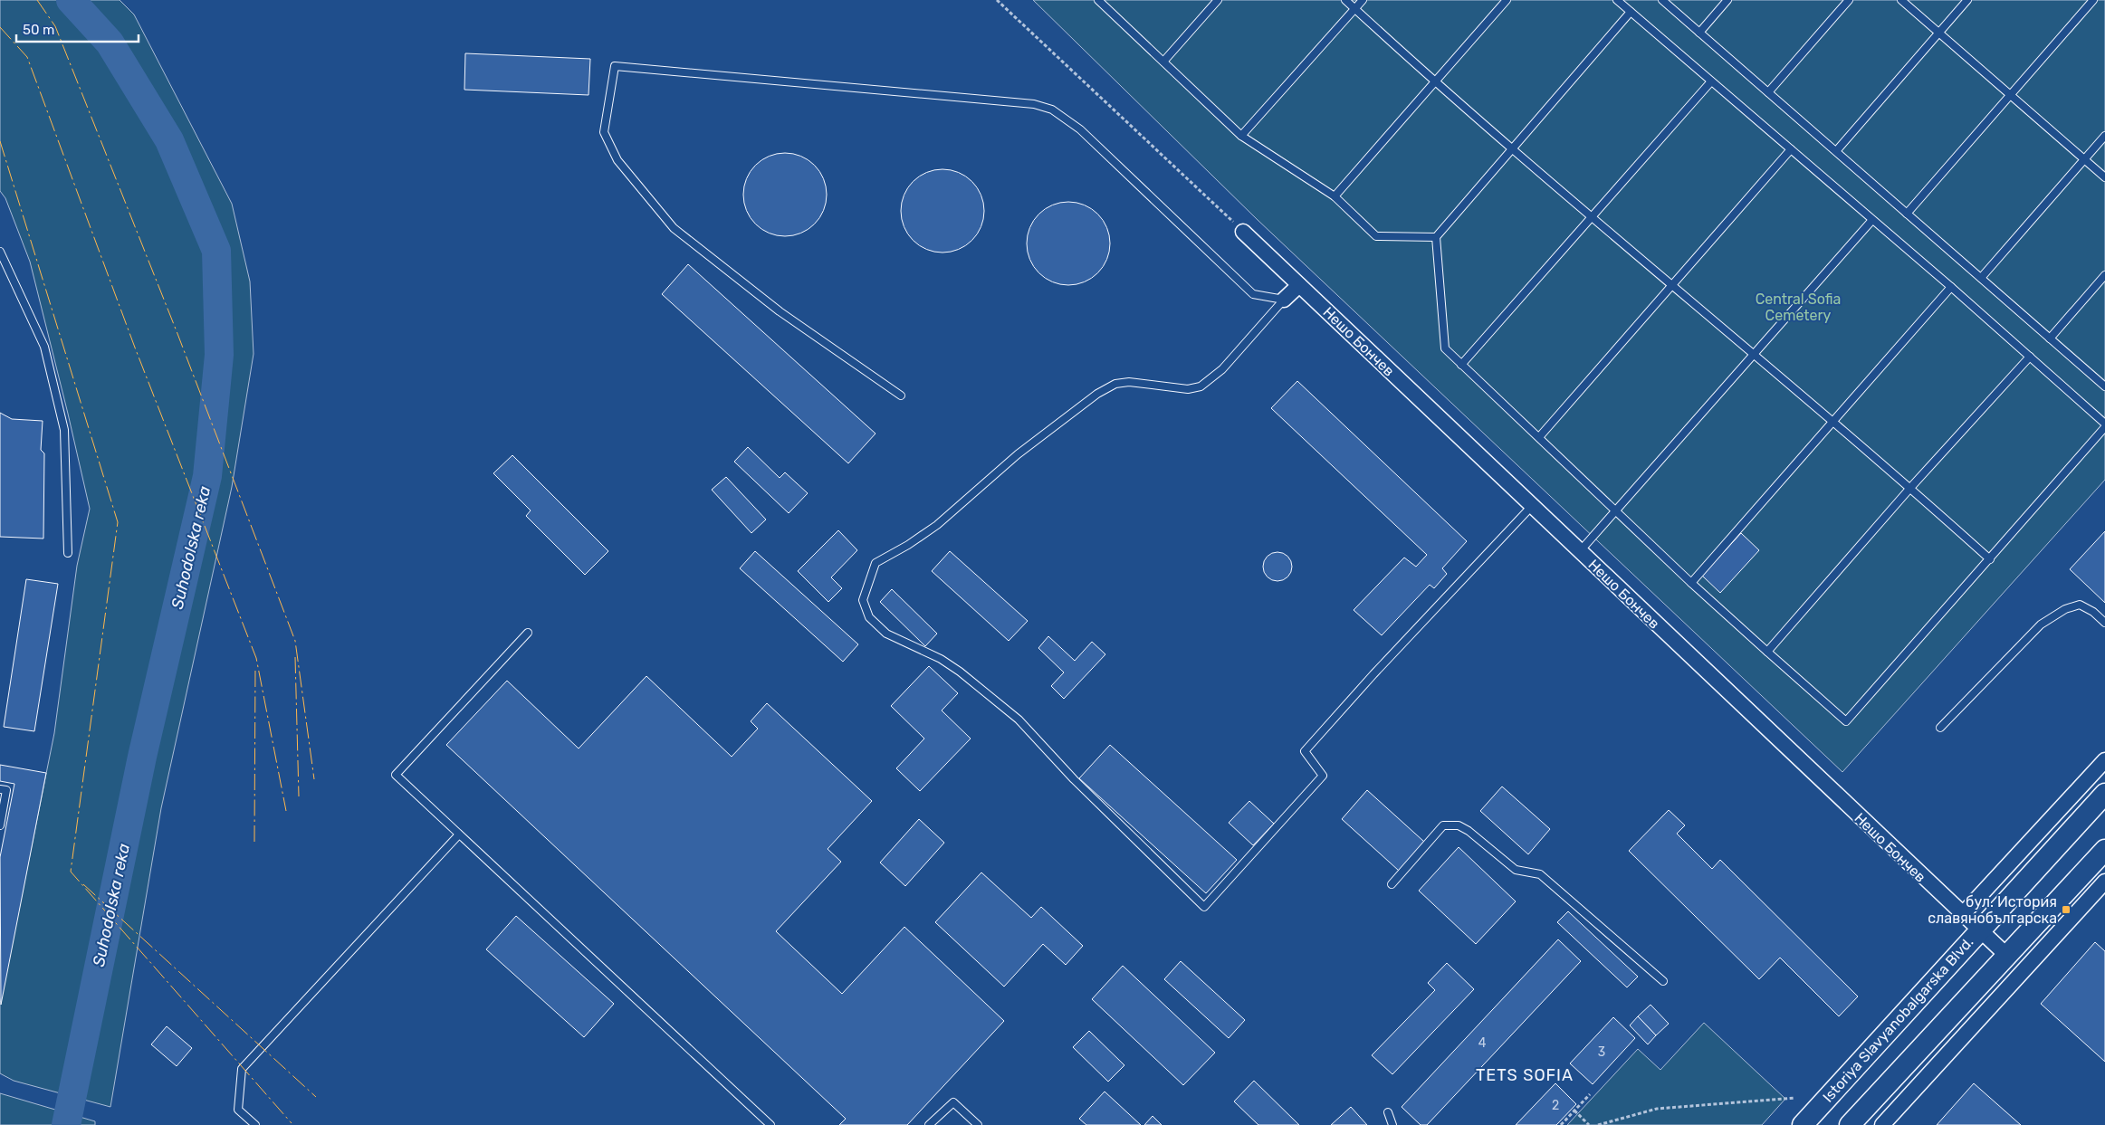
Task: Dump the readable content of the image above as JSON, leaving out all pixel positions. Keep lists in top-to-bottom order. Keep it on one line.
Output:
{"streets":{"main road":["Istoriya Slavyanobalgarska Blvd."],"street":["Нешо Бончев"]},"crossings":[["Нешо Бончев","Istoriya Slavyanobalgarska Blvd."]],"districts":["TETS SOFIA"],"water":["Suhodolska reka"],"parks":["Central Sofia Cemetery"],"places":{"transit":["бул. История славянобългарска"]},"house_numbers":["4","3","2"],"scale_bar":"50 m"}
